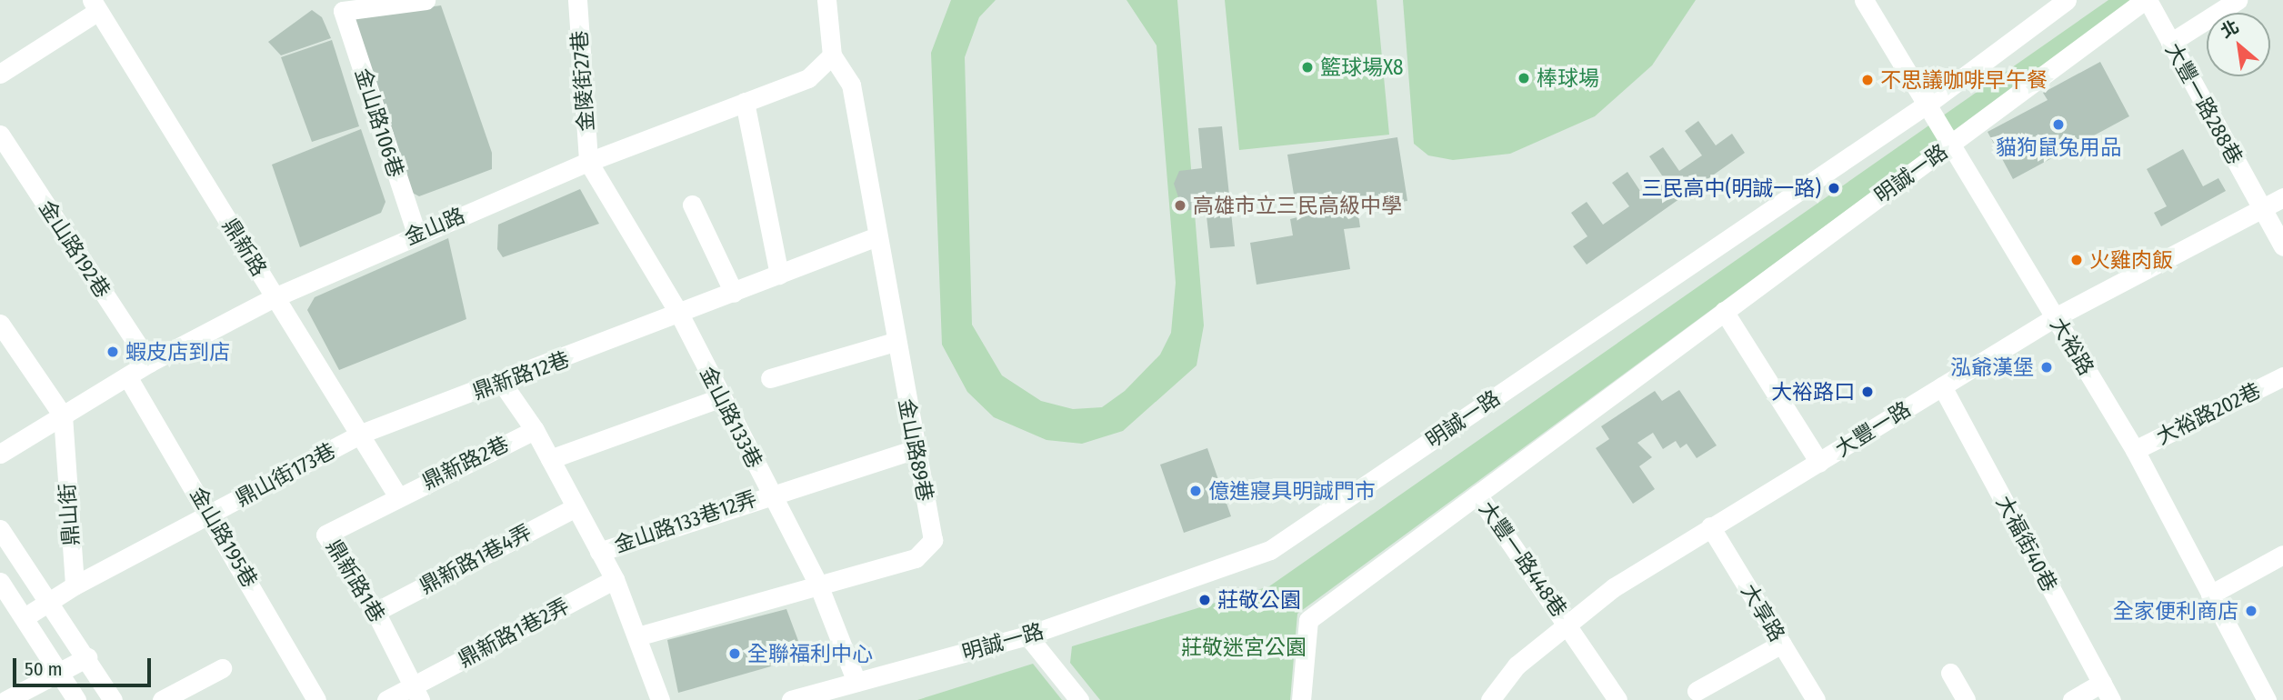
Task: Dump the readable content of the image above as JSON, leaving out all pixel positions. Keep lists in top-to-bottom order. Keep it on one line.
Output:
{"streets":{"street":["金陵街27巷","大豐一路288巷","金山路106巷","明誠一路","金山路","鼎新路","金山路192巷","大裕路","鼎新路12巷","大裕路202巷","金山路133巷","大豐一路","金山路89巷","鼎新路2巷","鼎山街173巷","鼎山街","金山路133巷12弄","金山路195巷","大福街40巷","鼎新路1巷4弄","大豐一路448巷","鼎新路1巷","大享路","鼎新路1巷2弄"]},"crossings":[["金陵街27巷","金山路"],["金陵街27巷","金山路133巷"],["大豐一路288巷","明誠一路"],["大豐一路288巷","大豐一路"],["金山路106巷","金山路"],["明誠一路","大裕路"],["明誠一路","金山路133巷"],["明誠一路","大豐一路448巷"],["金山路","鼎新路"],["金山路","金山路192巷"],["金山路","金山路133巷"],["金山路","金山路89巷"],["金山路","鼎山街"],["金山路","金山路195巷"],["鼎新路","鼎新路12巷"],["鼎新路","鼎新路2巷"],["鼎新路","鼎山街173巷"],["鼎新路","鼎新路1巷"],["大裕路","大裕路202巷"],["大裕路","大豐一路"],["鼎新路12巷","金山路133巷"],["鼎新路12巷","金山路89巷"],["鼎新路12巷","鼎山街173巷"],["金山路133巷","金山路89巷"],["金山路133巷","金山路133巷12弄"],["大豐一路","大福街40巷"],["大豐一路","大豐一路448巷"],["大豐一路","大享路"],["金山路89巷","金山路133巷12弄"],["鼎新路2巷","鼎新路1巷"],["鼎山街173巷","鼎山街"],["鼎山街173巷","金山路195巷"],["鼎新路1巷4弄","鼎新路1巷"],["鼎新路1巷","鼎新路1巷2弄"]],"parks":["莊敬迷宮公園"],"places":["籃球場X8","棒球場","不思議咖啡早午餐","貓狗鼠兔用品","三民高中(明誠一路)","高雄市立三民高級中學","火雞肉飯","蝦皮店到店","泓爺漢堡","大裕路口","億進寢具明誠門市","莊敬公園","全家便利商店","全聯福利中心"],"scale_bar":"50 m","north":"top left"}
